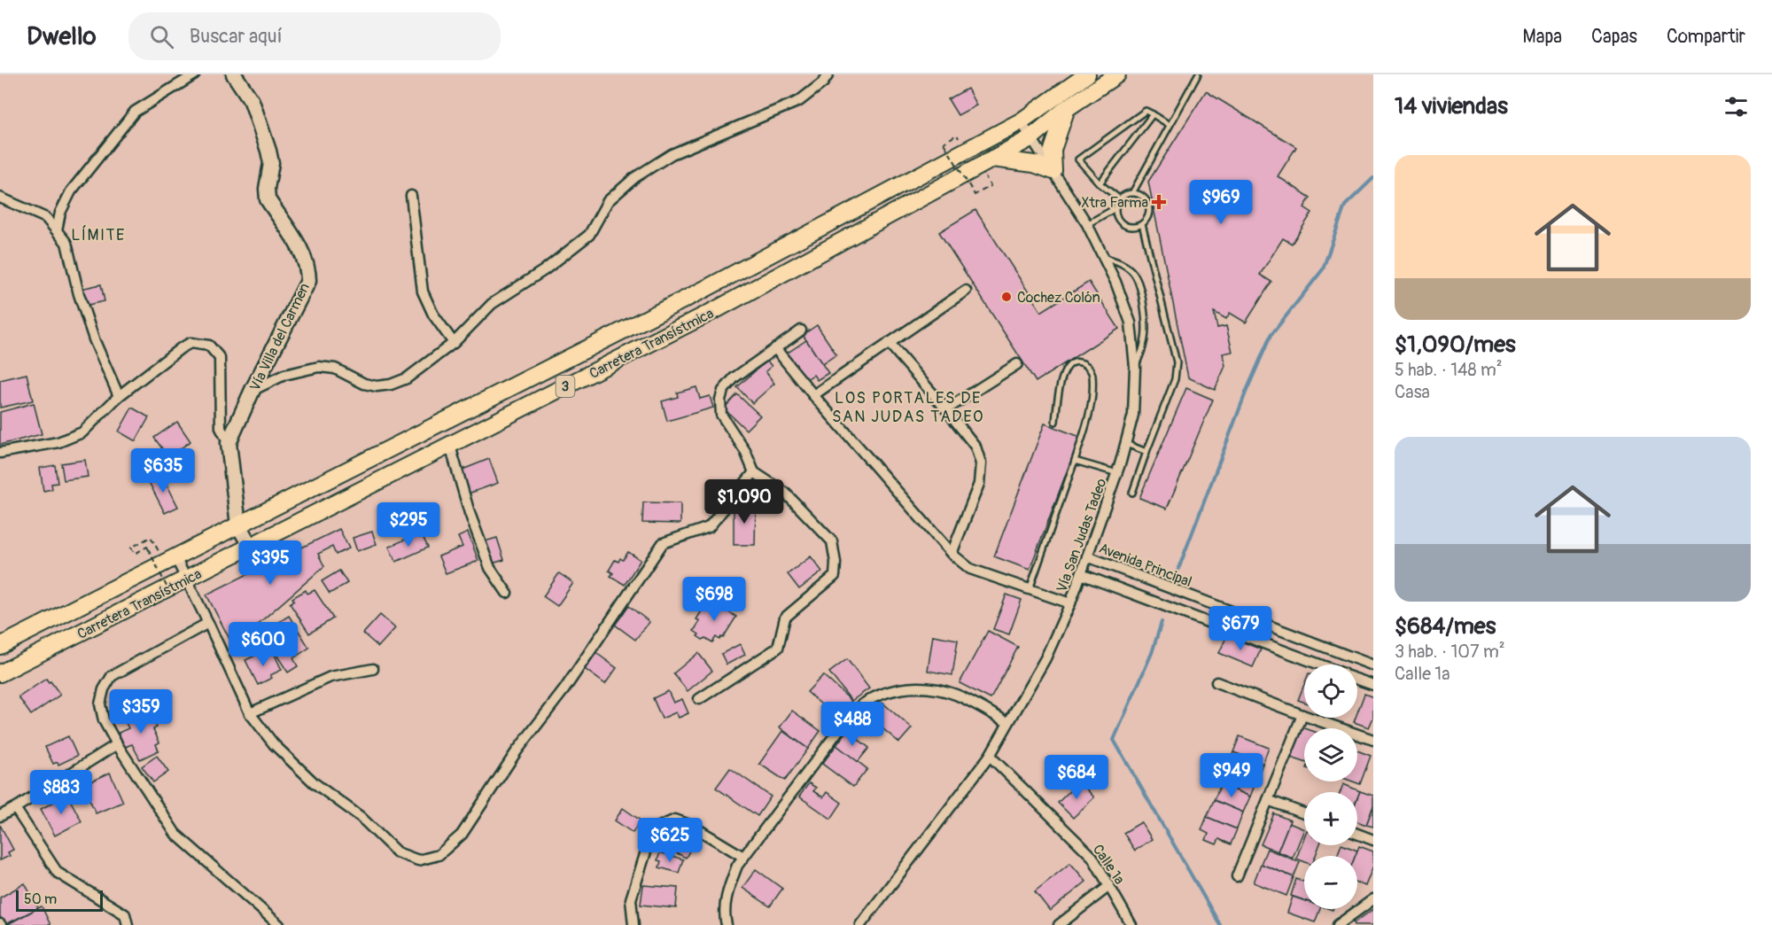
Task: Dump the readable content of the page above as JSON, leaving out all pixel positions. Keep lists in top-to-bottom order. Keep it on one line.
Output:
{"streets":{"main road":["Carretera Transístmica","3"],"street":["Vía Villa del Carmen","Vía San Judas Tadeo","Avenida Principal","Calle 1a"]},"crossings":[["Carretera Transístmica","Vía San Judas Tadeo"],["Vía San Judas Tadeo","Avenida Principal"],["Vía San Judas Tadeo","Calle 1a"]],"districts":["LÍMITE","LOS PORTALES DE SAN JUDAS TADEO"],"places":{"health":["Xtra Farma"],"other":["Cochez Colón"]},"scale_bar":"50 m","page":{"header":"Dwello","search":"Buscar aquí","nav":["Mapa","Capas","Compartir"],"heading":"14 viviendas","list":[{"name":"$1,090/mes","note":"5 hab. · 148 m² · Casa"},{"name":"$684/mes","note":"3 hab. · 107 m² · Calle 1a"}],"price":["$969","$635","$1,090","$295","$395","$698","$679","$600","$359","$488","$949","$684","$883","$625"],"map_buttons":["+","−"],"scale":"50 m"}}
